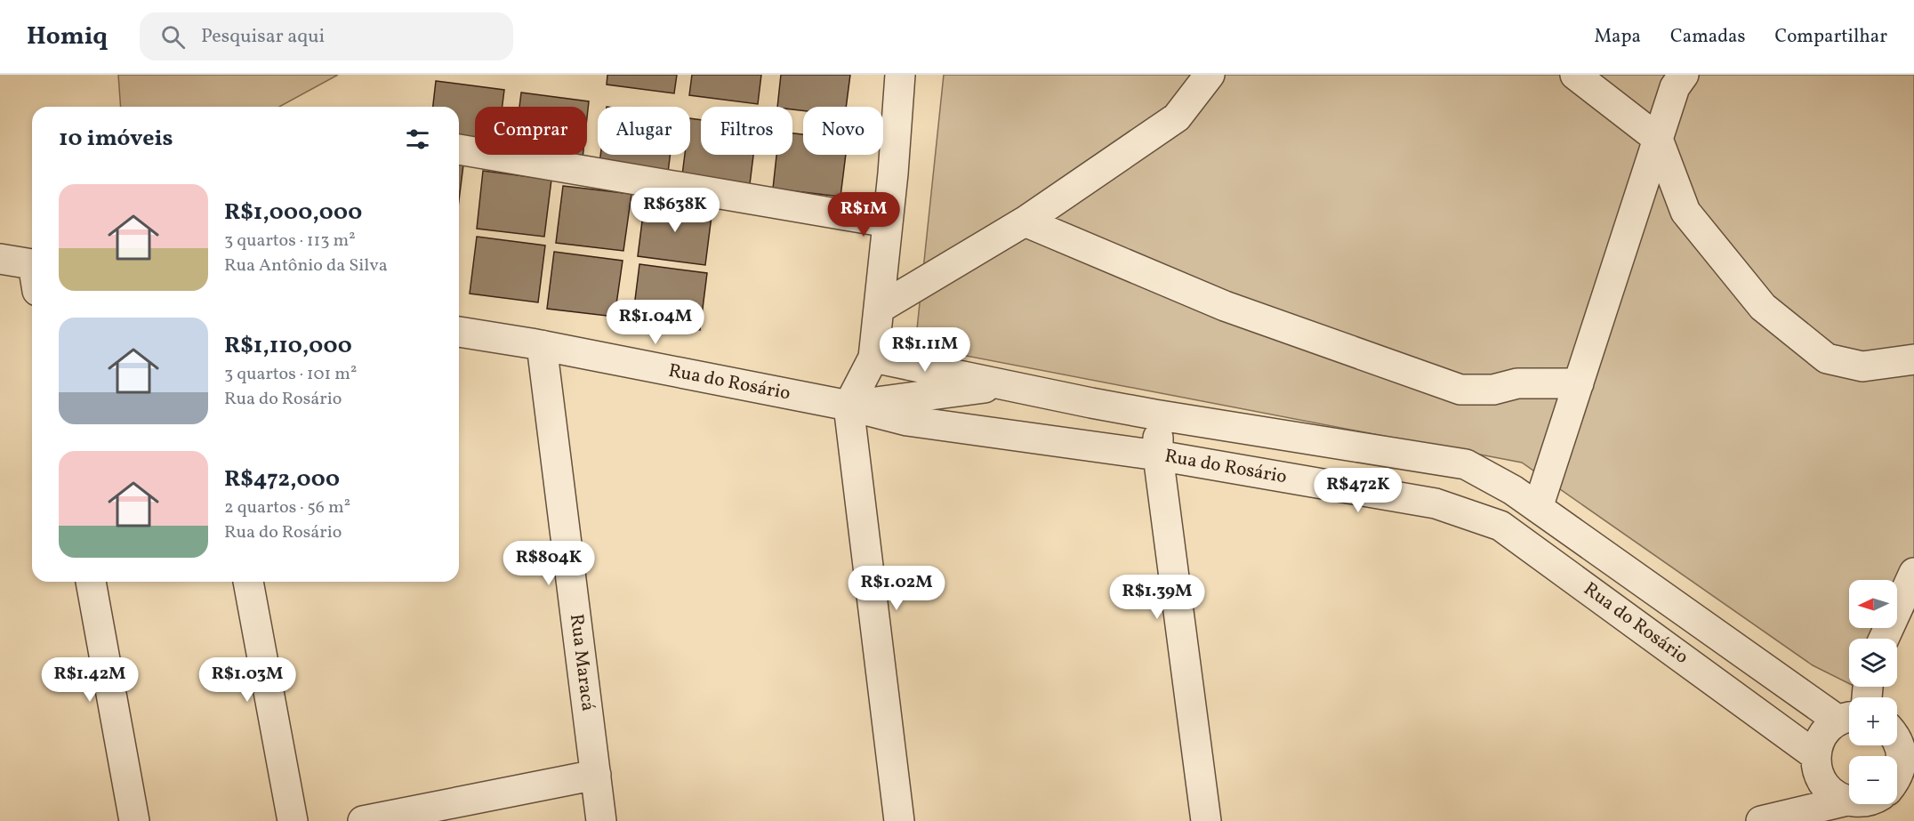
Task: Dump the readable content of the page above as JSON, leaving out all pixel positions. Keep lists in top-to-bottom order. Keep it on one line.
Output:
{"streets":{"street":["Rua do Rosário","Rua Maracá"]},"crossings":[["Rua do Rosário","Rua Maracá"]],"north":"left","page":{"header":"Homiq","search":"Pesquisar aqui","nav":["Mapa","Camadas","Compartilhar"],"chip":["Comprar","Alugar","Filtros","Novo"],"heading":"10 imóveis","list":[{"name":"R$1,000,000","note":"3 quartos · 113 m² · Rua Antônio da Silva"},{"name":"R$1,110,000","note":"3 quartos · 101 m² · Rua do Rosário"},{"name":"R$472,000","note":"2 quartos · 56 m² · Rua do Rosário"}],"price":["R$638K","R$1M","R$1.04M","R$1.11M","R$472K","R$804K","R$1.02M","R$1.39M","R$1.42M","R$1.03M"],"map_buttons":["+","−"]}}
